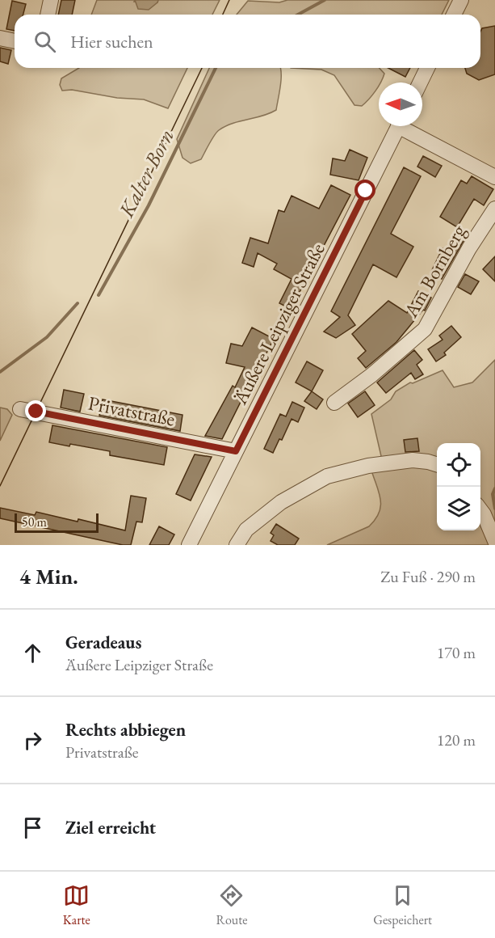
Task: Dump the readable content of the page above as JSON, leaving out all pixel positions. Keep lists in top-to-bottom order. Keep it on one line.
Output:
{"streets":{"street":["Am Bornberg","Äußere Leipziger Straße","Privatstraße"]},"crossings":[["Äußere Leipziger Straße","Privatstraße"]],"water":["Kalter Born"],"scale_bar":"50 m","north":"left","page":{"search":"Hier suchen","scale":"50 m","heading":["4 Min.","Zu Fuß · 290 m"],"list":[["Geradeaus","Äußere Leipziger Straße","170 m"],["Rechts abbiegen","Privatstraße","120 m"],"Ziel erreicht"],"nav":["Karte","Route","Gespeichert"]}}
